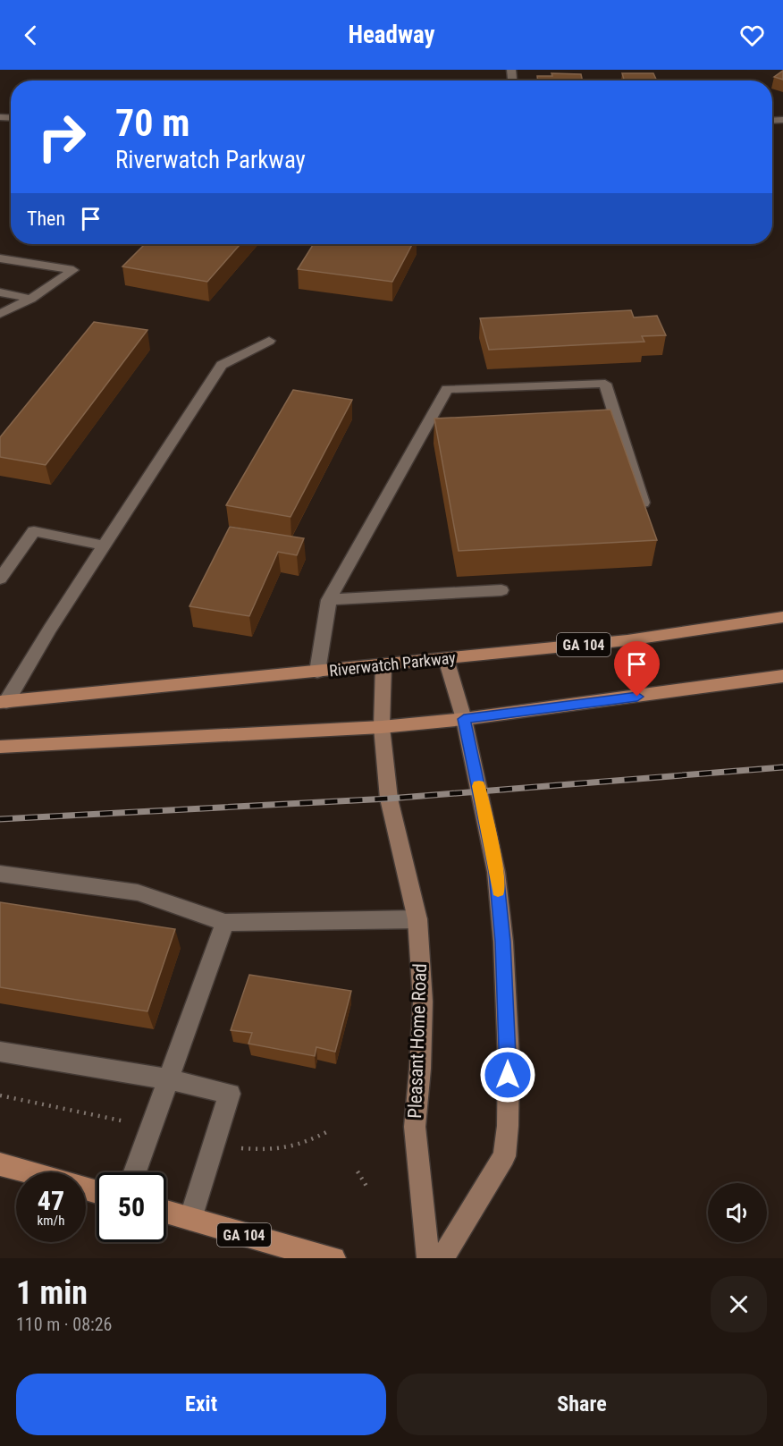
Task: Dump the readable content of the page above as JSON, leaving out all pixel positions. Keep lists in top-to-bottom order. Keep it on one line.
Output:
{"streets":{"main road":["GA 104","Riverwatch Parkway","Pleasant Home Road"]},"crossings":[["Riverwatch Parkway","Pleasant Home Road"]],"page":{"header":"Headway","turn":["70 m","Riverwatch Parkway"],"then":"Then","speed":"47 km/h","limit":"50","heading":["1 min","110 m · 08:26"],"buttons":["Exit","Share"]}}
